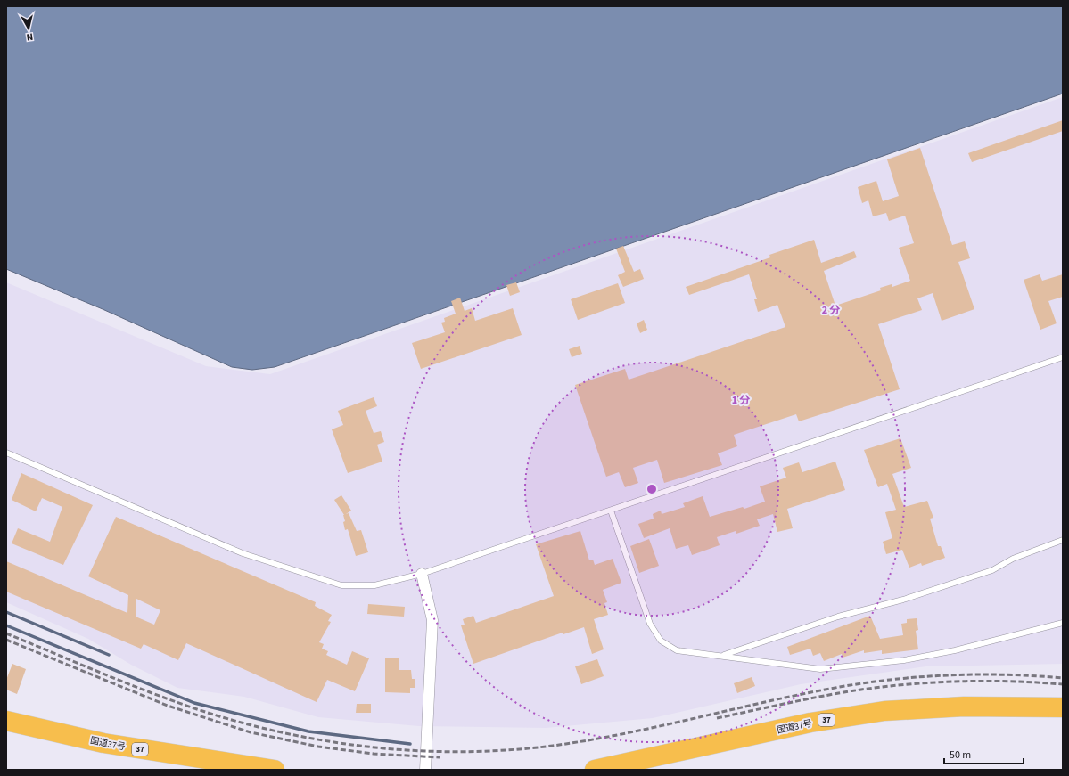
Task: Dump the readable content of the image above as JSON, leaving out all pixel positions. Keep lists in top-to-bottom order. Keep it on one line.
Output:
{"streets":{"highway":["37","国道37号"]},"scale_bar":"50 m","north":"bottom","rings":["2 分","1 分"]}
